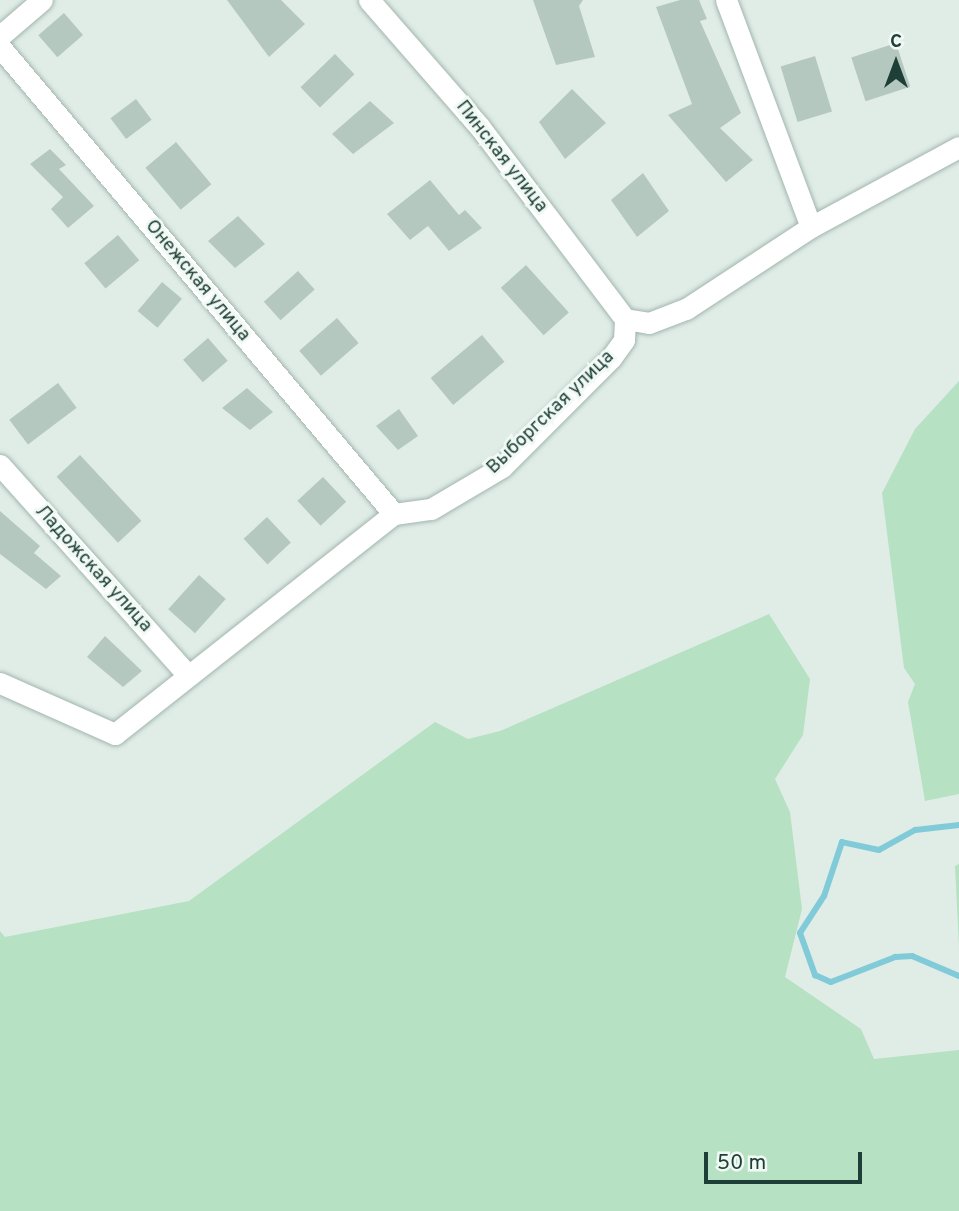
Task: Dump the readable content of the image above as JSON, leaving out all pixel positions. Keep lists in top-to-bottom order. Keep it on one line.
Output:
{"streets":{"street":["Пинская улица","Онежская улица","Выборгская улица","Ладожская улица"]},"crossings":[["Пинская улица","Выборгская улица"],["Онежская улица","Выборгская улица"]],"scale_bar":"50 m","north":"top"}
